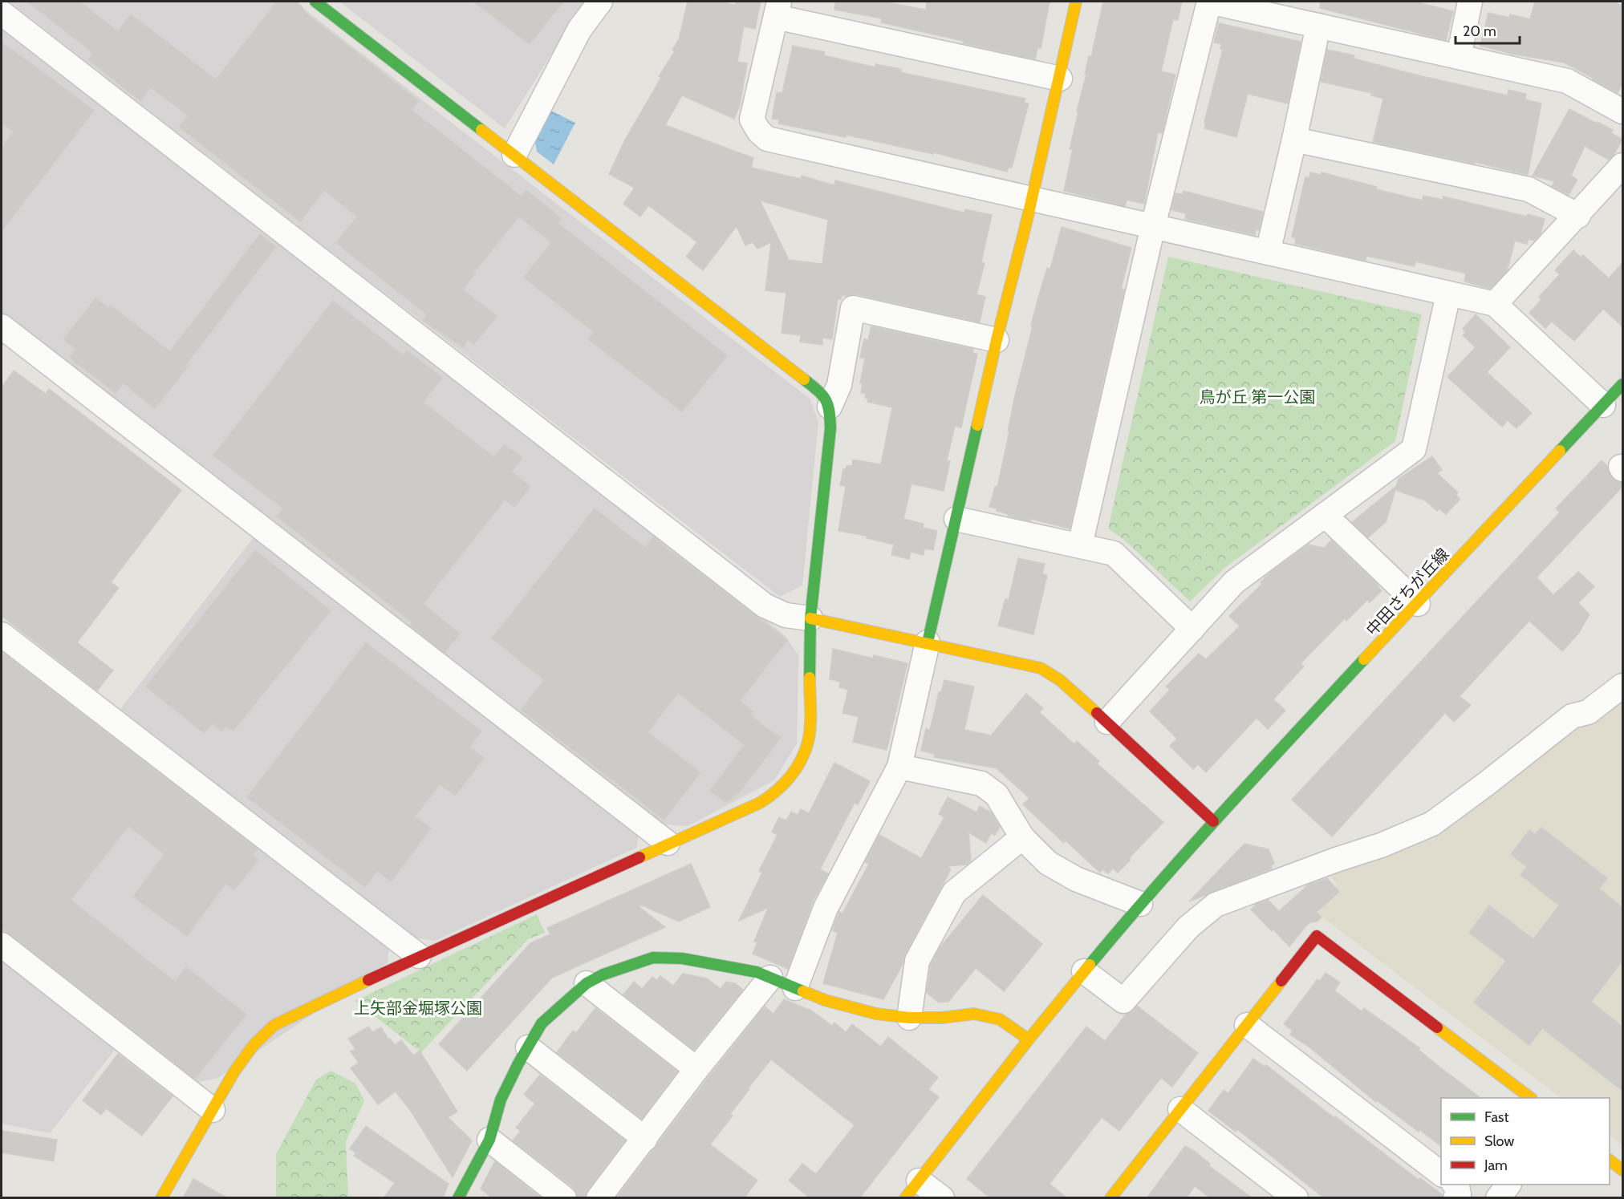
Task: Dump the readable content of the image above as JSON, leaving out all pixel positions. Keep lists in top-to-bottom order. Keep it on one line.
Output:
{"streets":{"street":["中田さちが丘線"]},"parks":["鳥が丘 第一公園","上矢部金堀塚公園"],"legend":["Fast","Slow","Jam"],"scale_bar":"20 m"}
